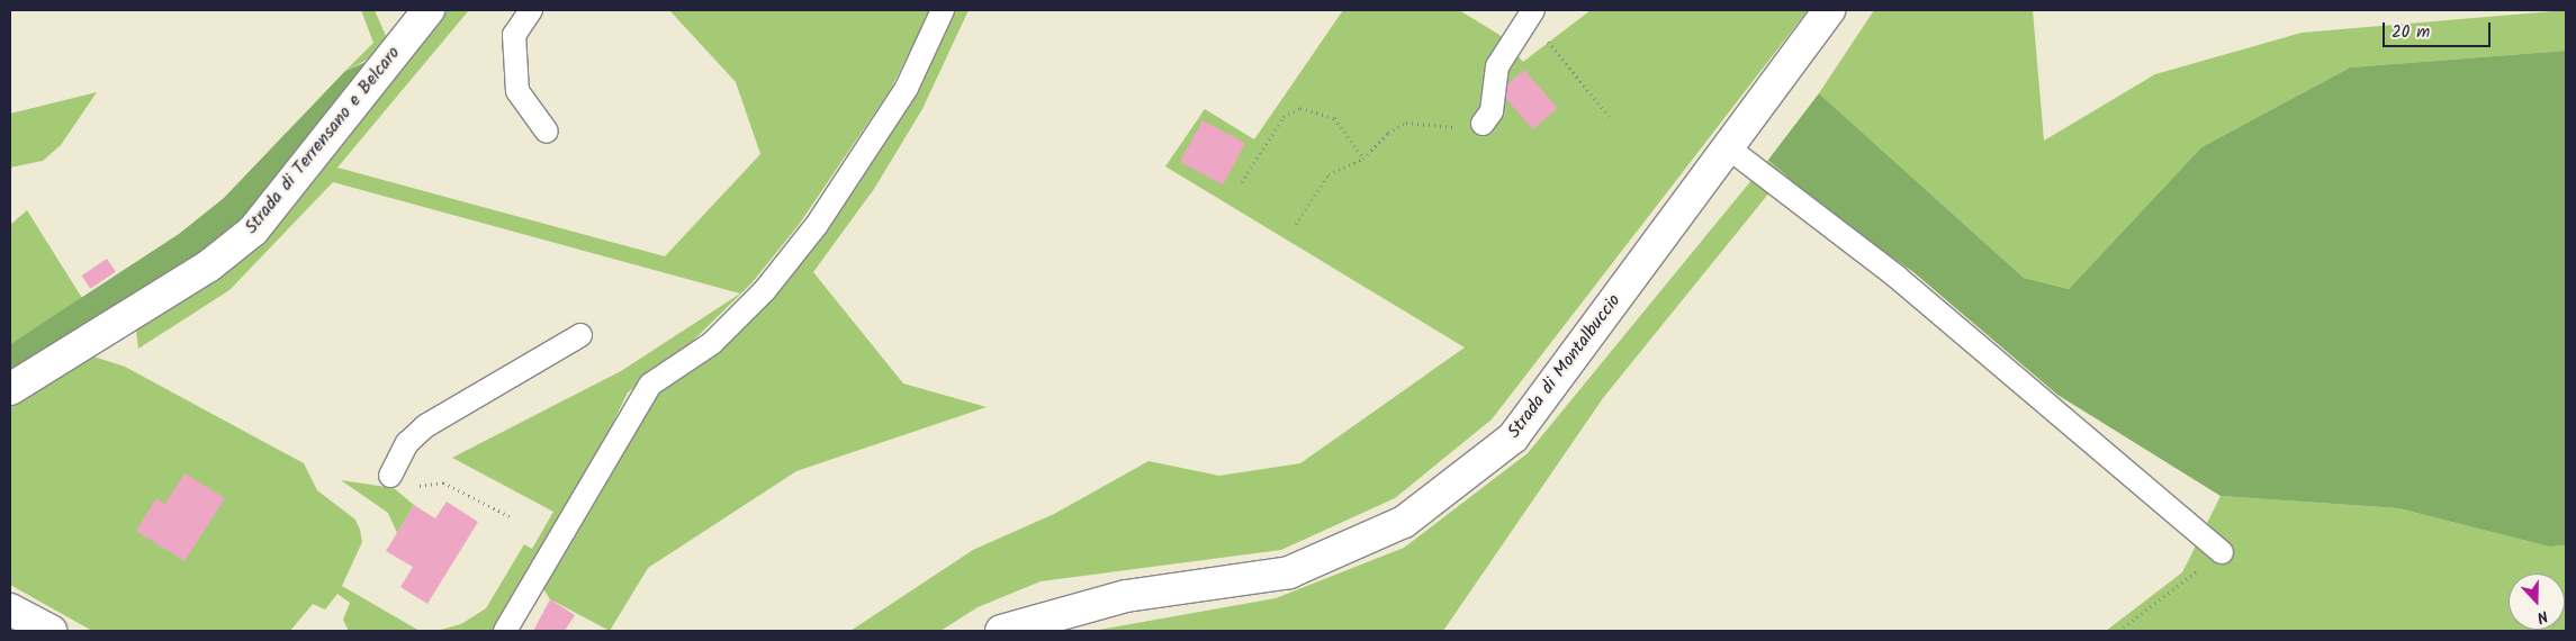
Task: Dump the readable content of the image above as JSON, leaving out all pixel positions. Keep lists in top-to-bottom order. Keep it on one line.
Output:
{"streets":{"street":["Strada di Terrensano e Belcaro","Strada di Montalbuccio"]},"scale_bar":"20 m","north":"bottom"}
